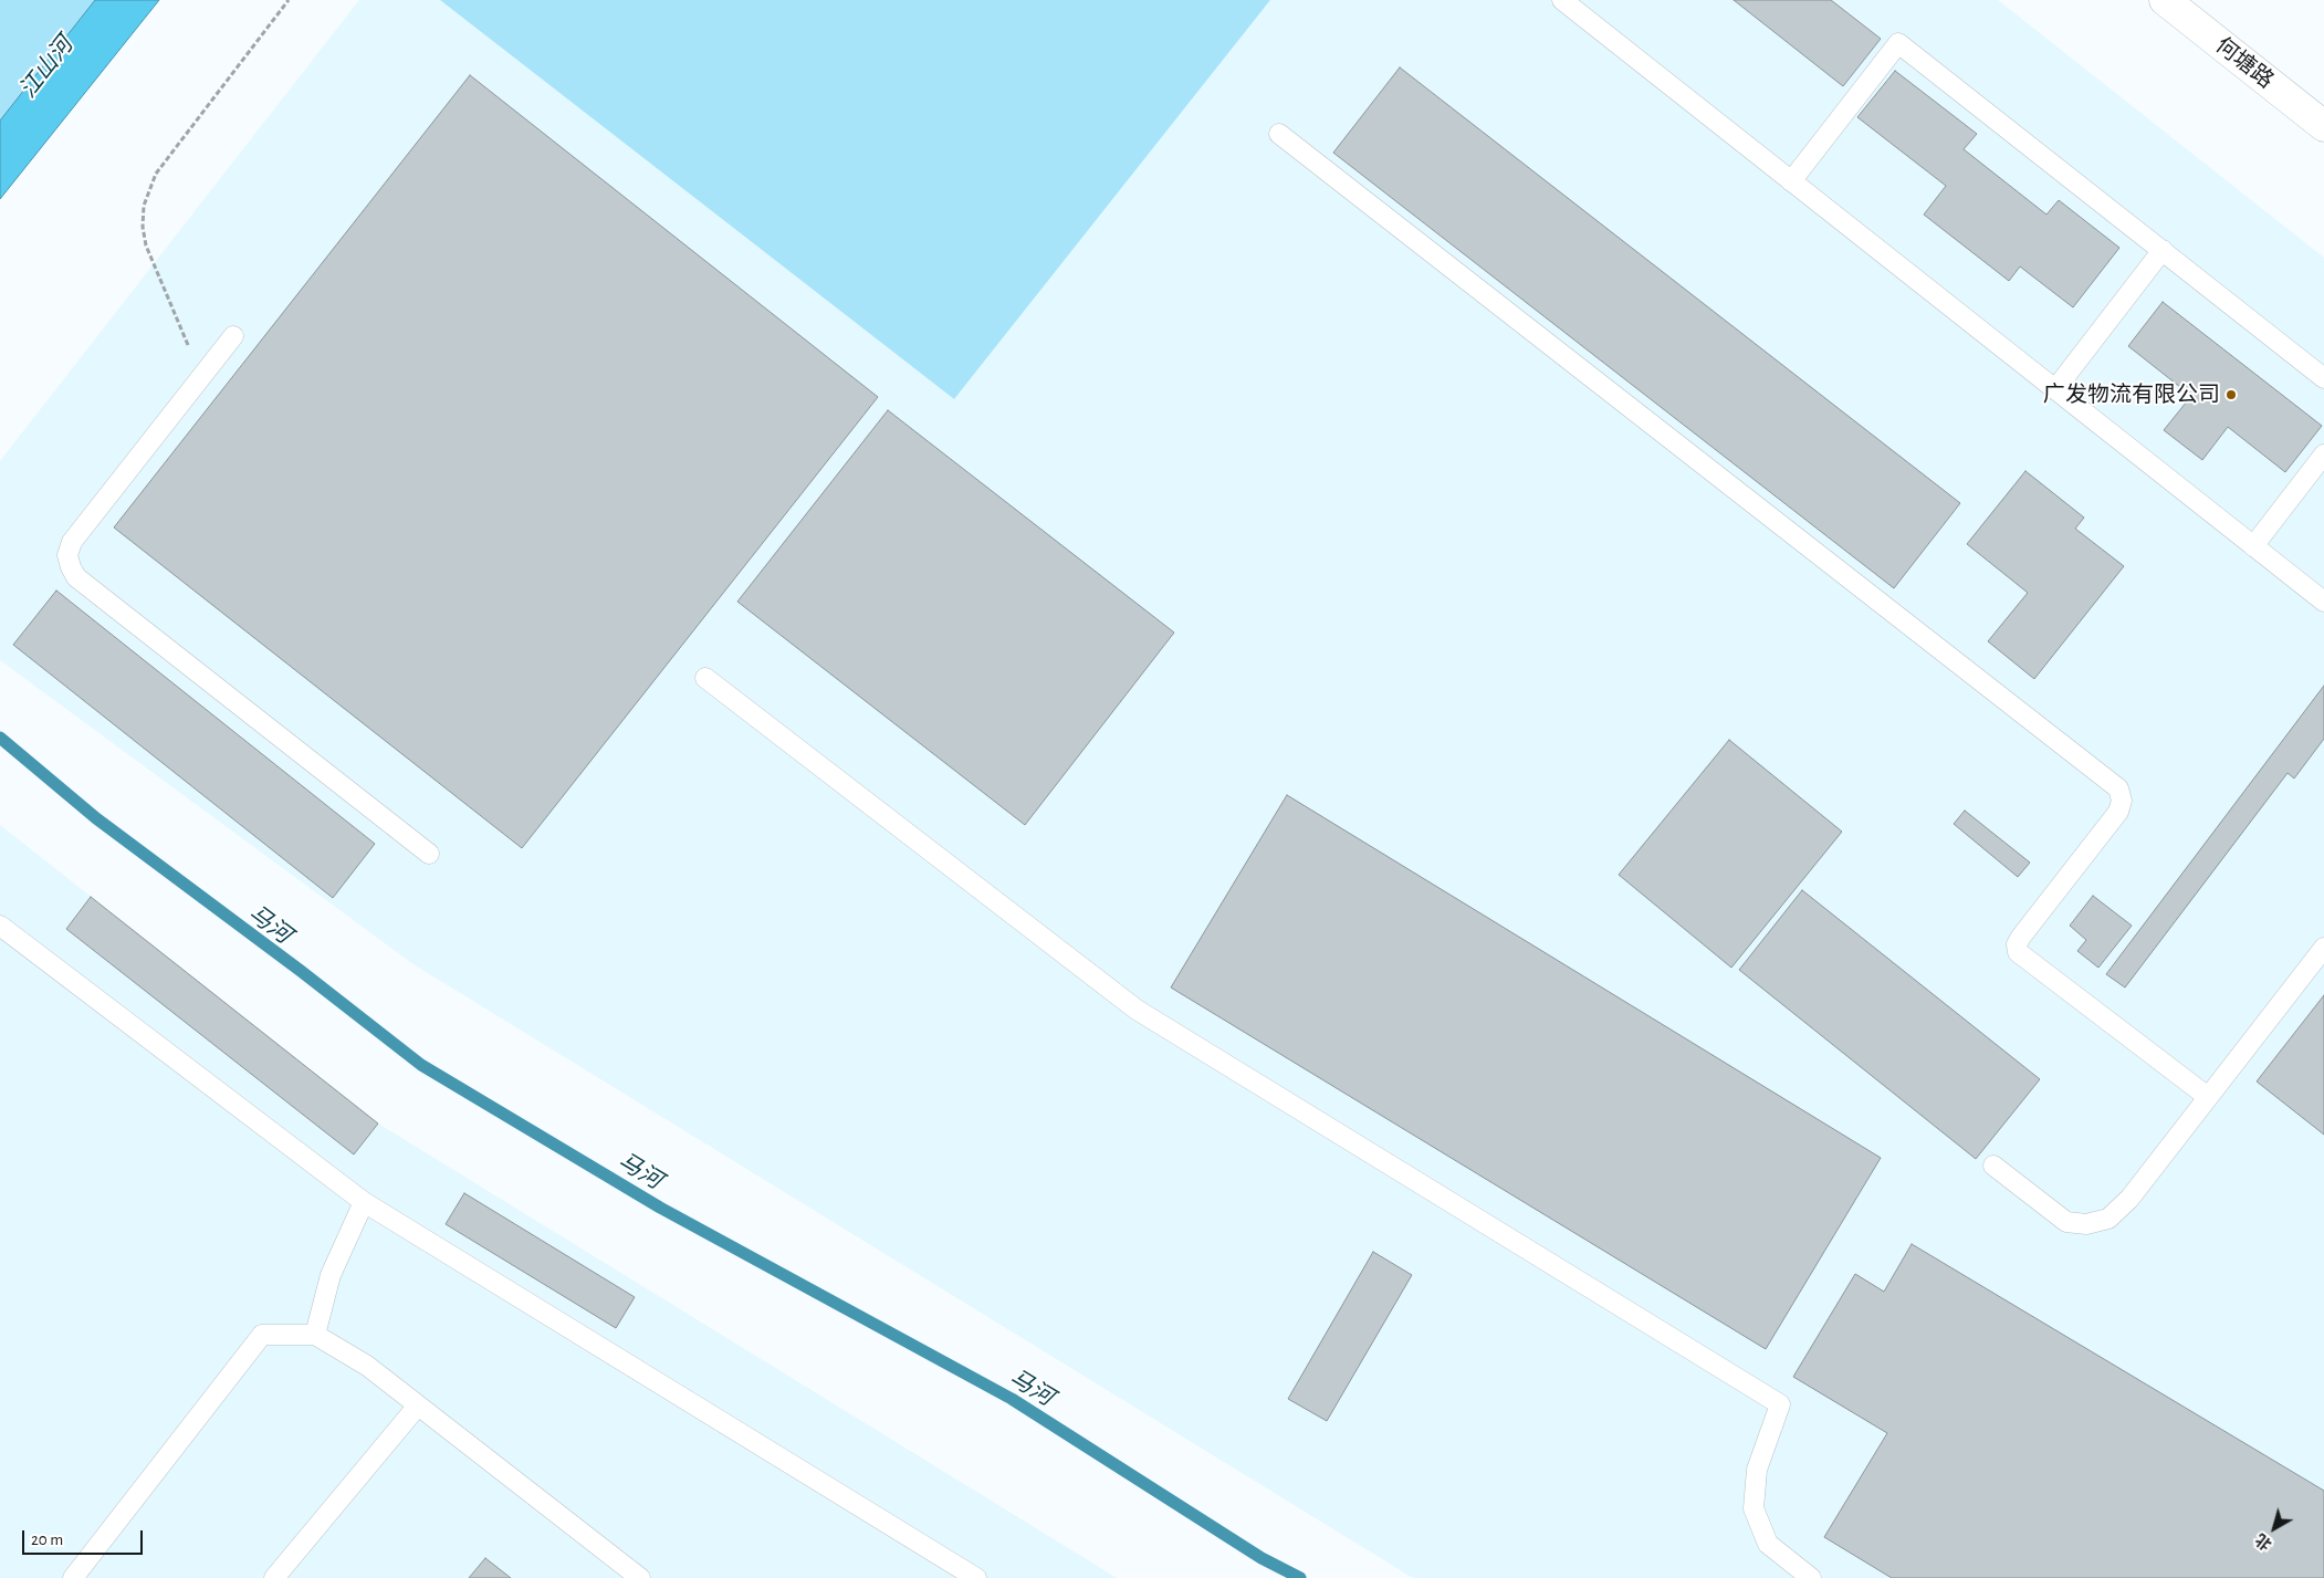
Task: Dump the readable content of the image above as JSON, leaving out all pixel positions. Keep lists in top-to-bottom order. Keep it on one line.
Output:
{"streets":{"street":["何塘路"]},"water":["江山河","马河"],"places":["广发物流有限公司"],"scale_bar":"20 m","north":"bottom left"}
